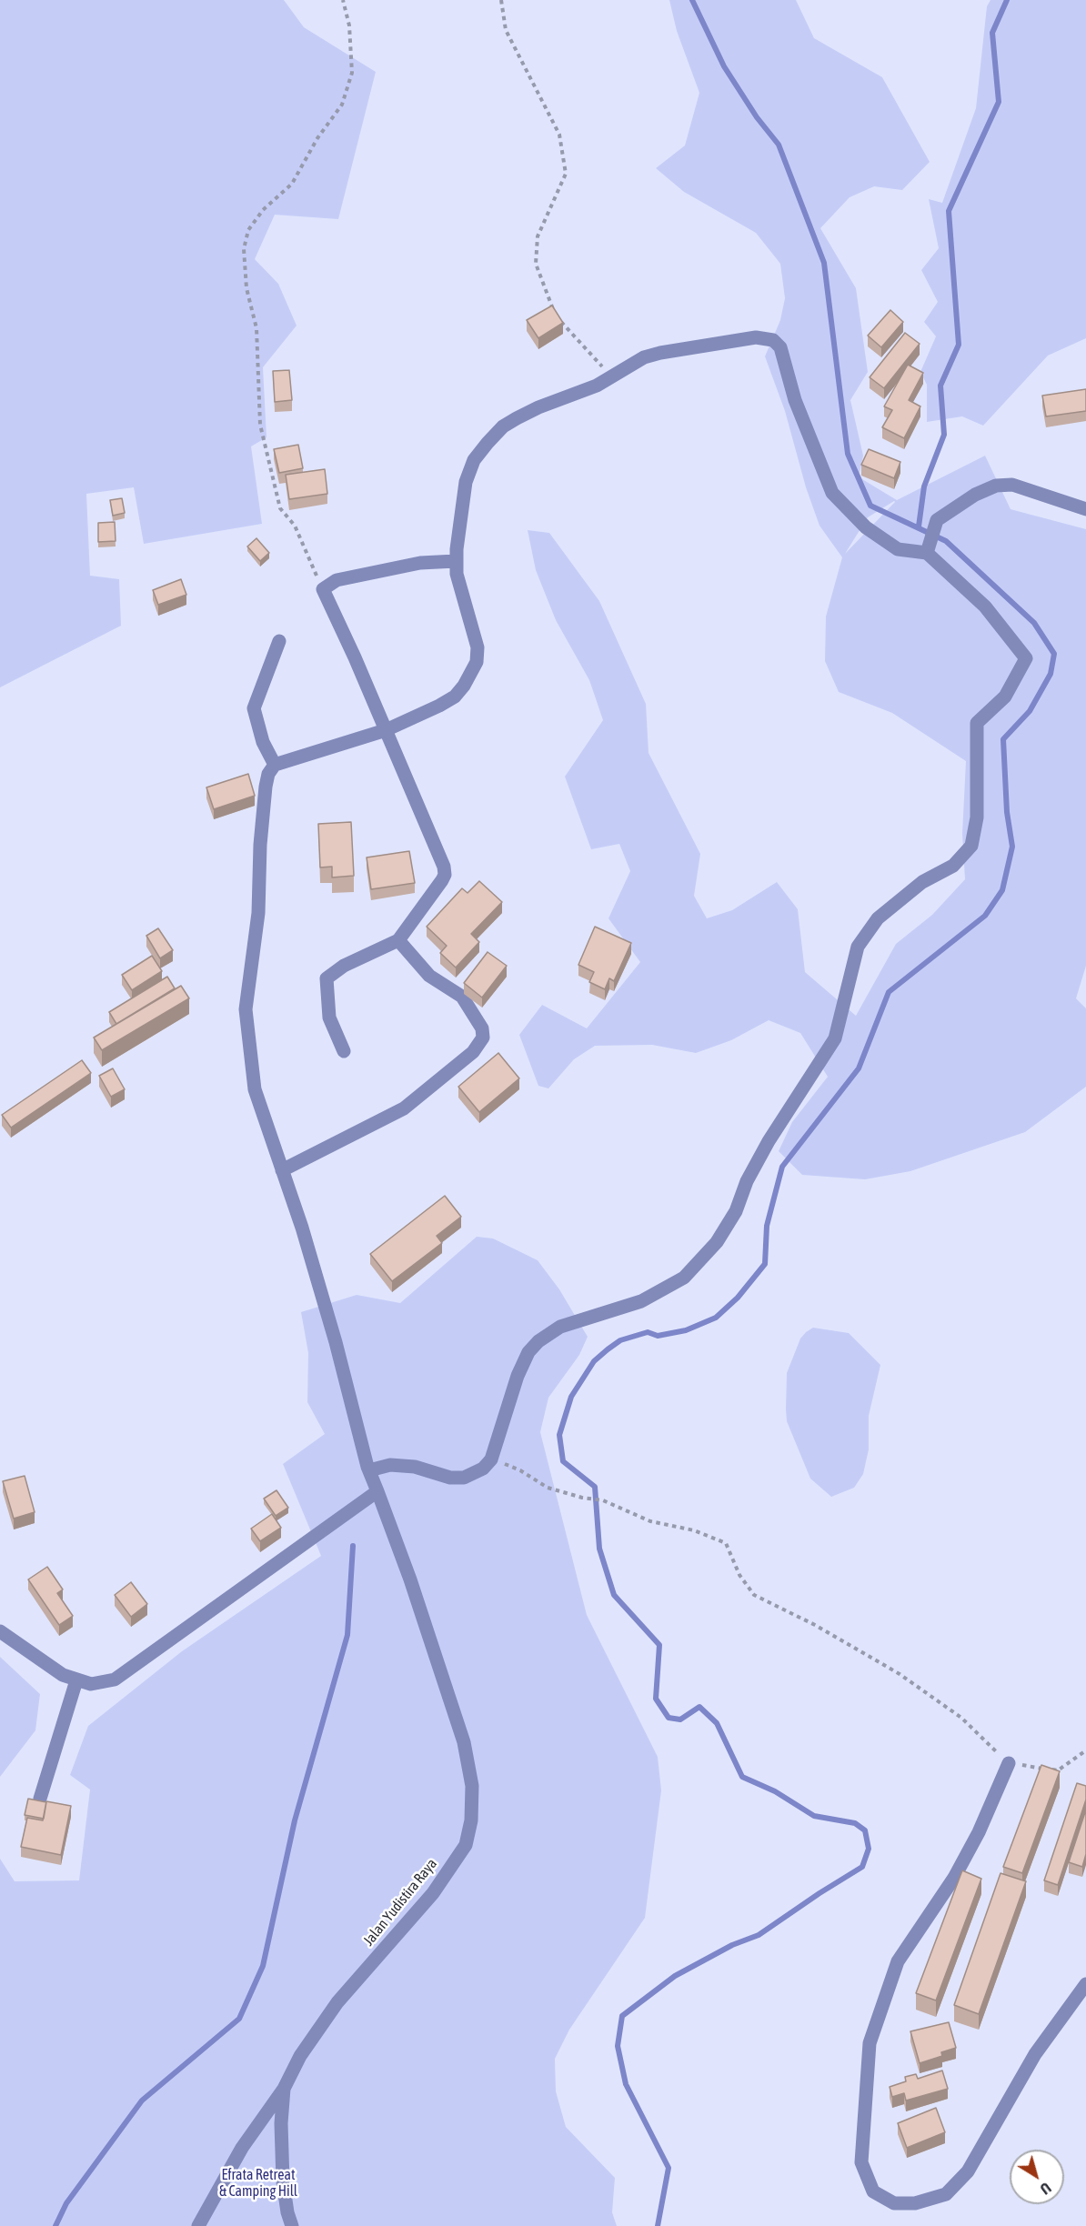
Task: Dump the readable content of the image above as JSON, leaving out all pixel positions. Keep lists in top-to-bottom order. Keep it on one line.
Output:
{"streets":{"street":["Jalan Yudistira Raya"]},"parks":["Efrata Retreat & Camping Hill"],"north":"bottom right"}
